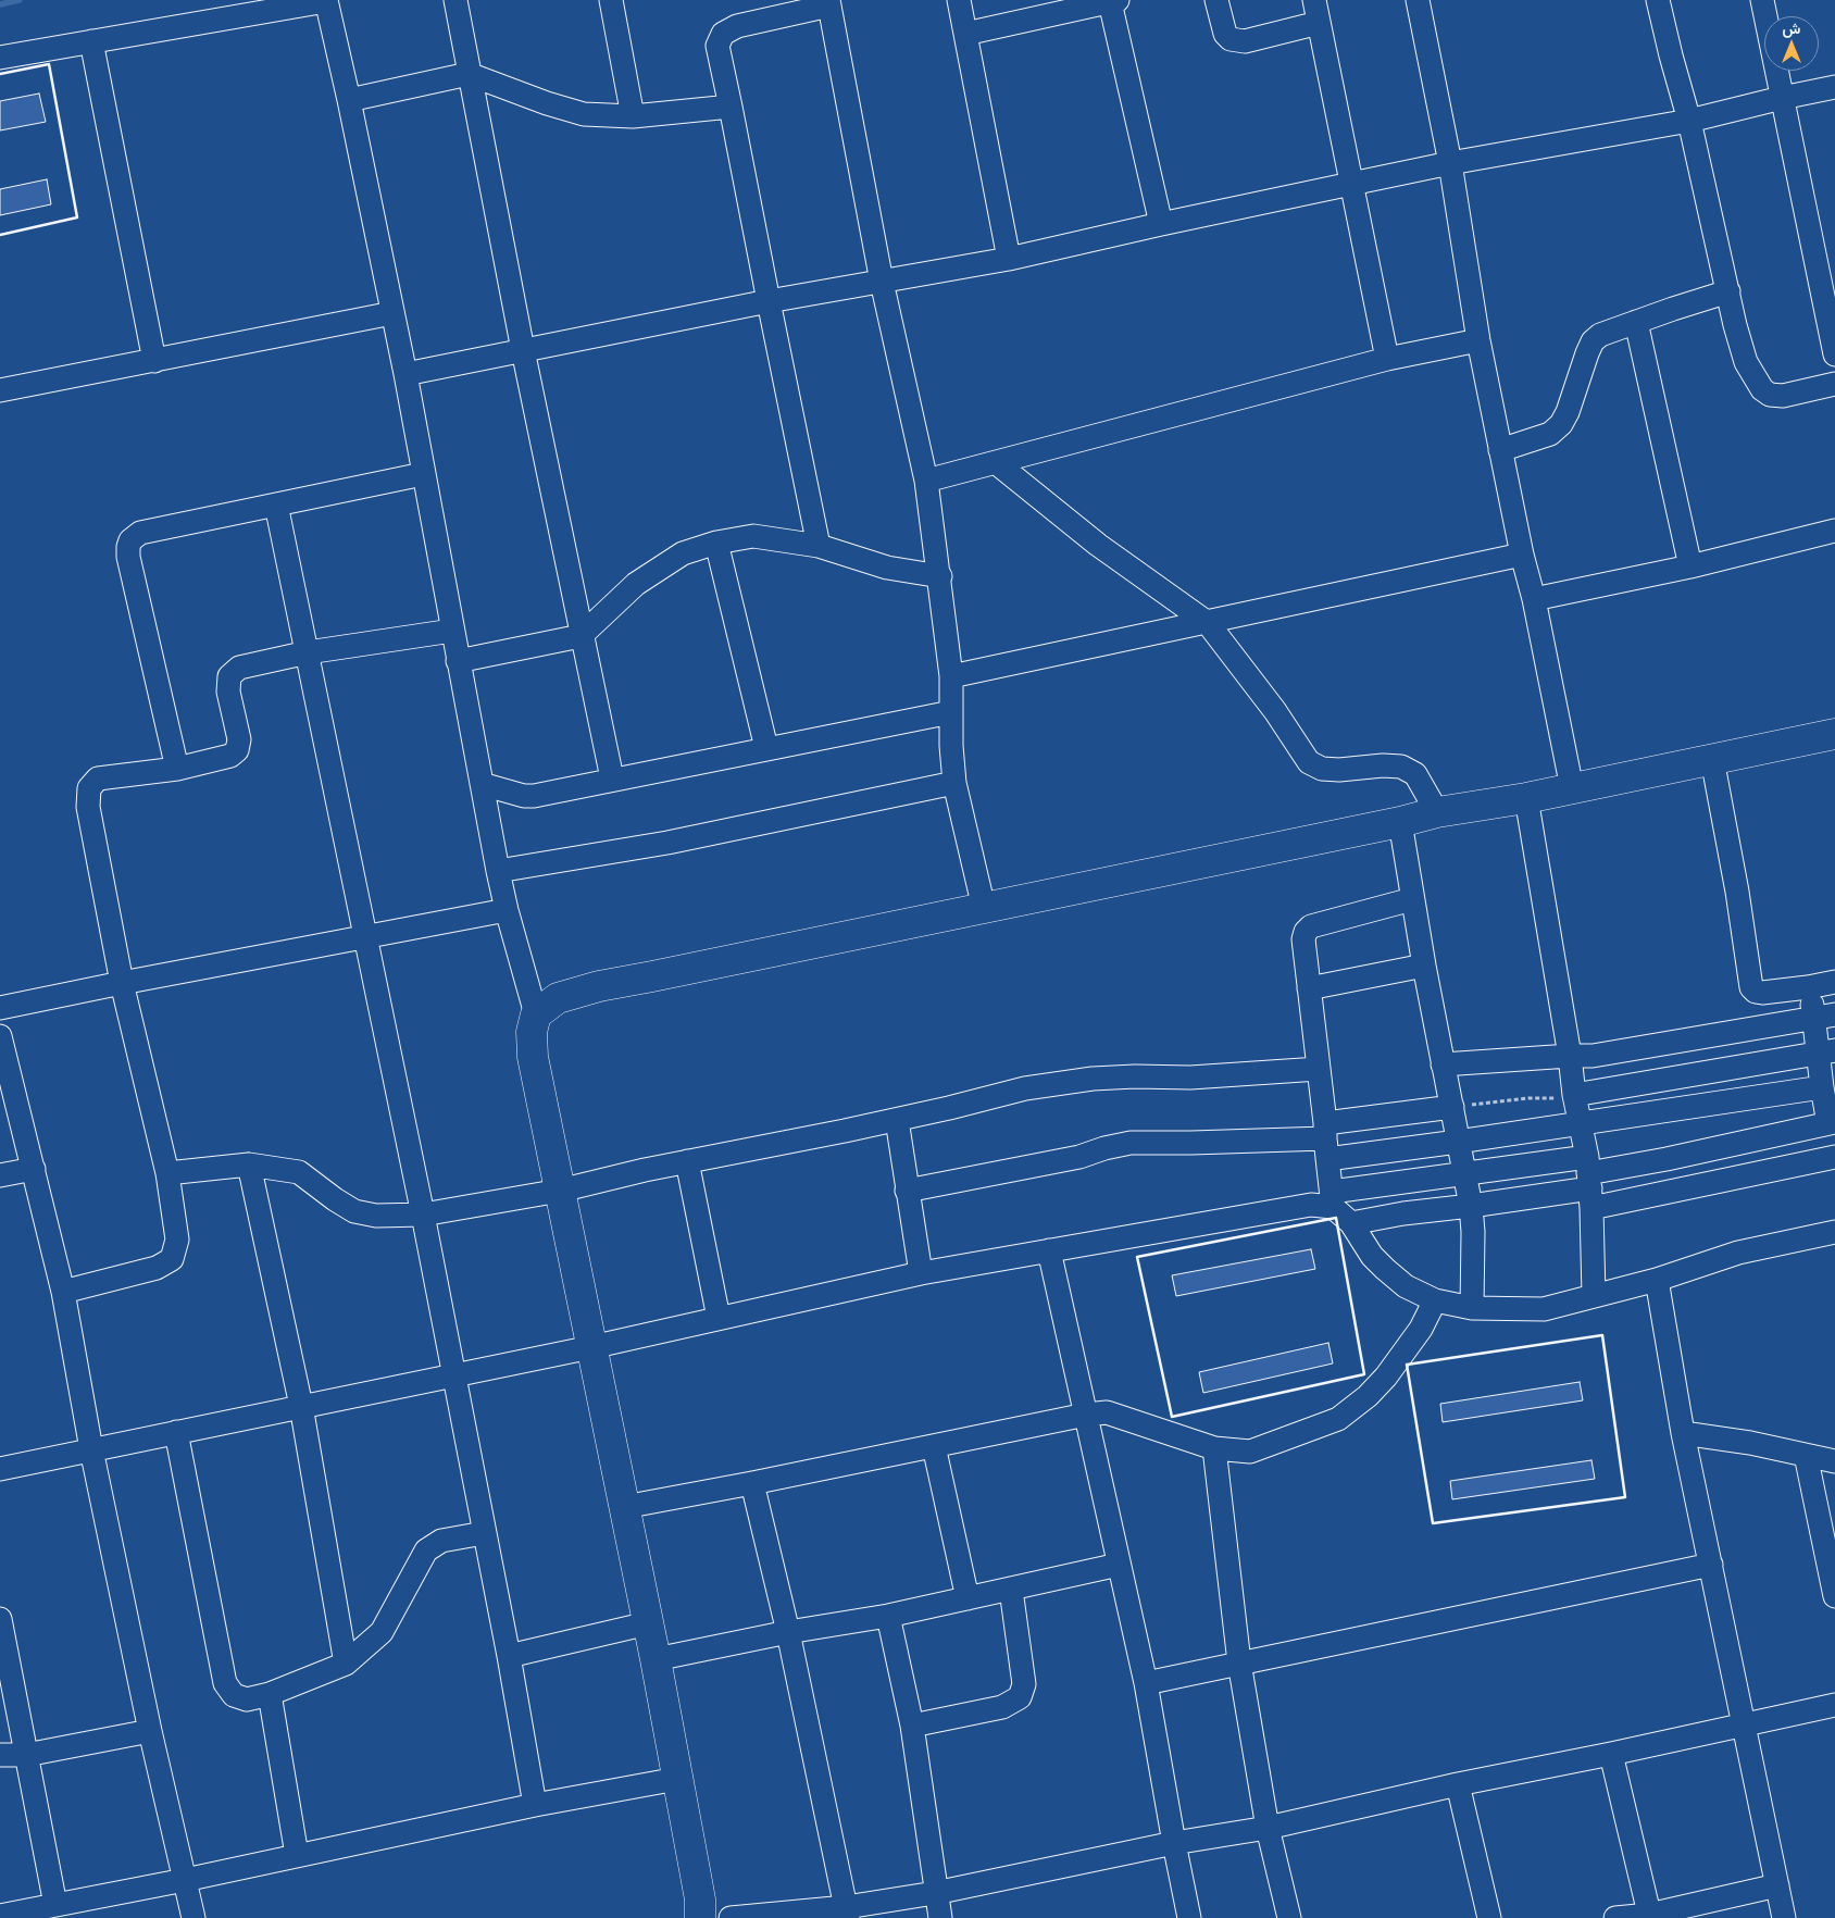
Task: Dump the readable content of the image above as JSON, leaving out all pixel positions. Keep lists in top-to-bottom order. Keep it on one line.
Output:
{"north":"top"}
